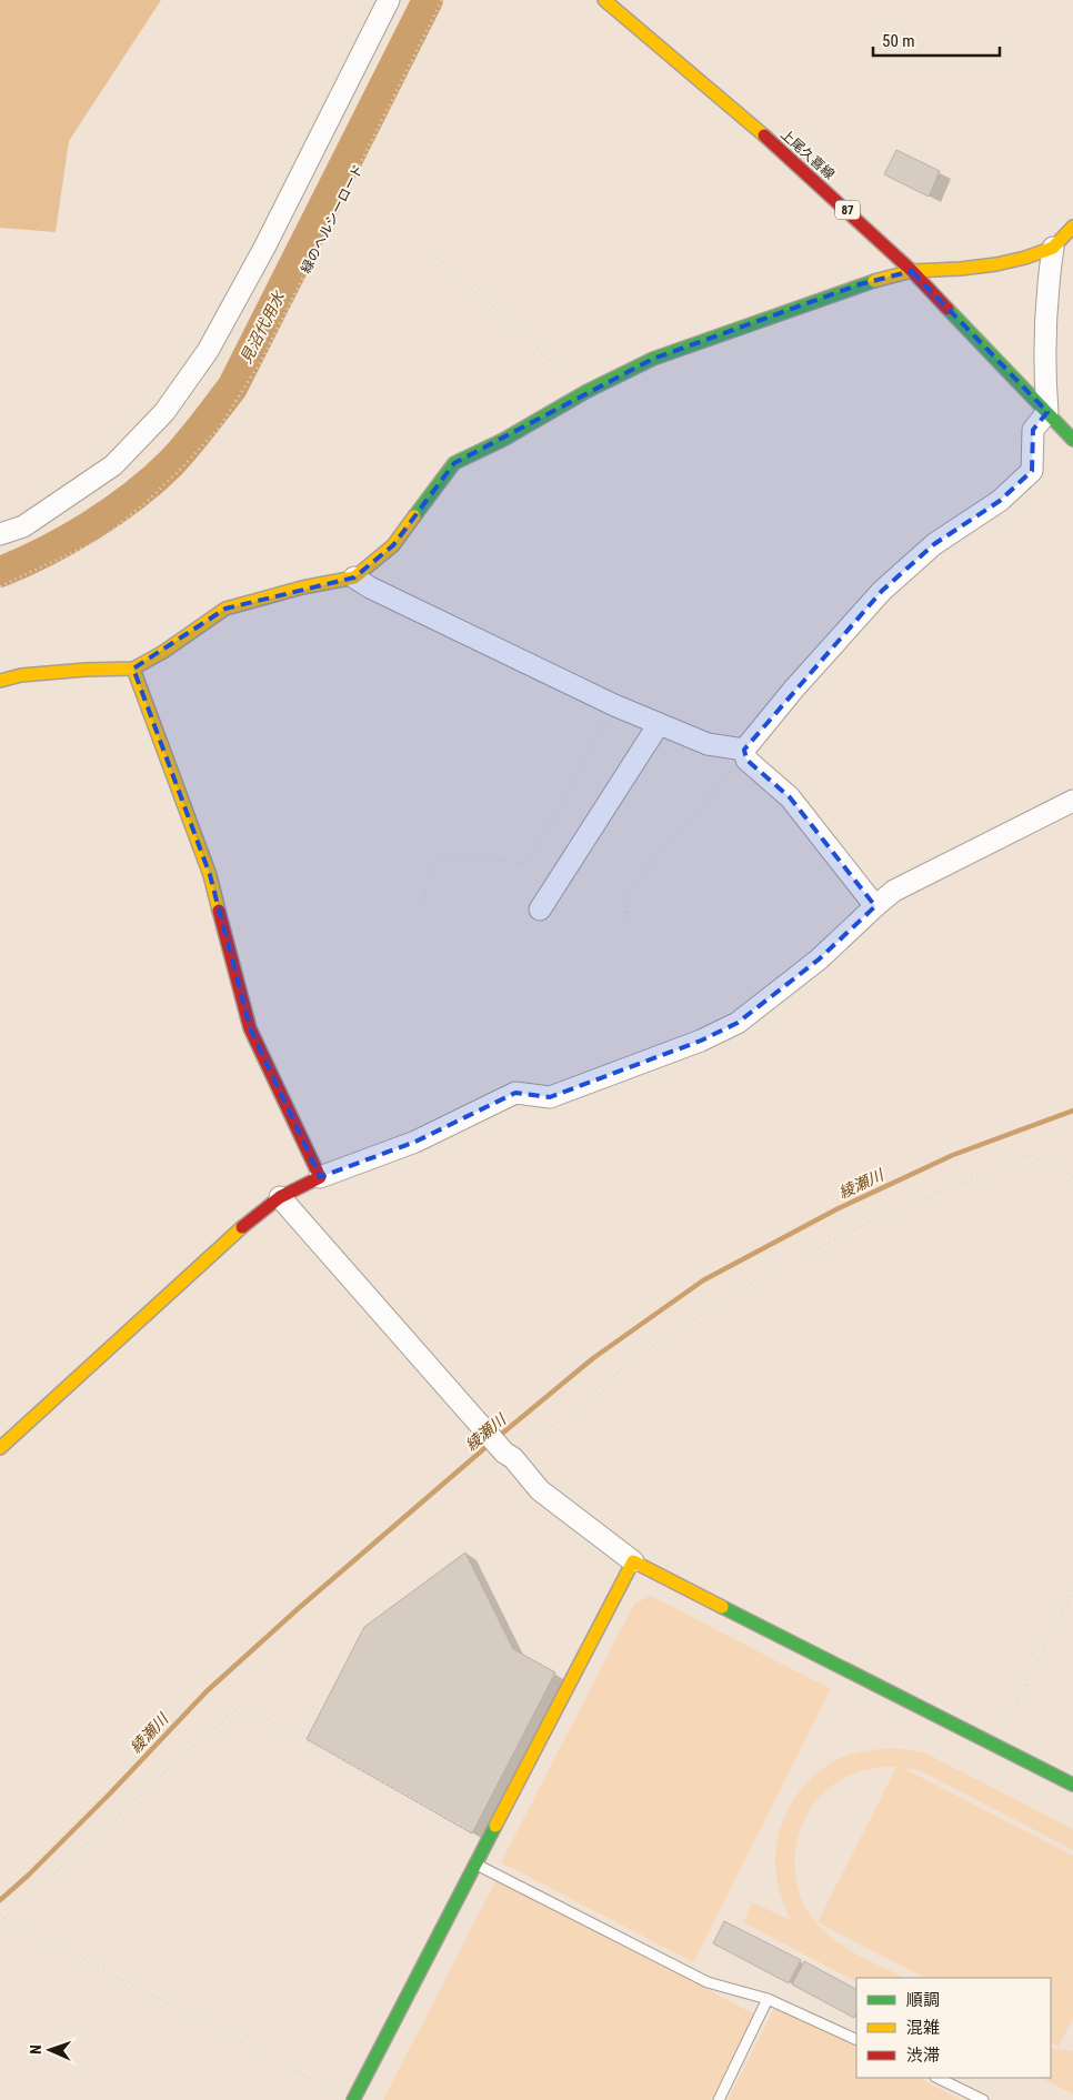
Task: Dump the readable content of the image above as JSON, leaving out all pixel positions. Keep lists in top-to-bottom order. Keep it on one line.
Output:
{"streets":{"street":["上尾久喜線","87"],"path":["緑のヘルシーロード"]},"water":["見沼代用水","綾瀬川"],"legend":["順調","混雑","渋滞"],"scale_bar":"50 m","north":"left"}
